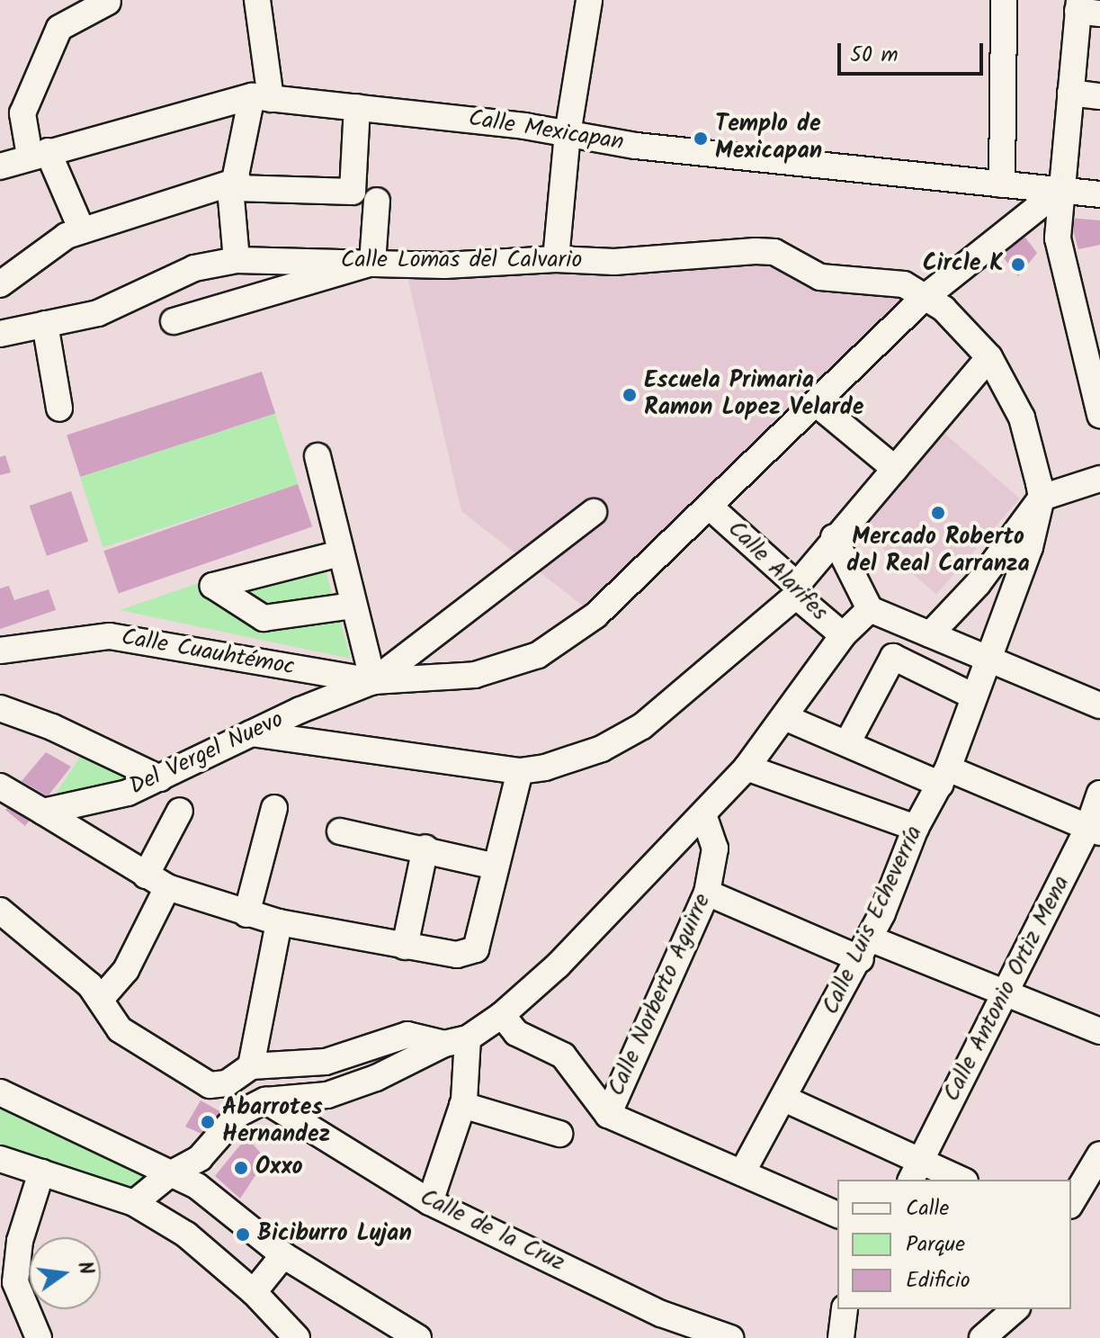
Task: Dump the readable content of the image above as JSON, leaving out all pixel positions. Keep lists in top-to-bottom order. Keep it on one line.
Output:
{"streets":{"street":["Calle Mexicapan","Calle Lomas del Calvario","Calle Alarifes","Calle Cuauhtémoc","Del Vergel Nuevo","Calle Luis Echeverría","Calle Antonio Ortiz Mena","Calle Norberto Aguirre","Calle de la Cruz"]},"crossings":[["Calle Lomas del Calvario","Calle Luis Echeverría"],["Calle Cuauhtémoc","Del Vergel Nuevo"]],"places":["Templo de Mexicapan","Circle K","Escuela Primaria Ramon Lopez Velarde","Mercado Roberto del Real Carranza","Abarrotes Hernandez","Oxxo","Biciburro Lujan"],"legend":["Calle","Parque","Edificio"],"scale_bar":"50 m","north":"right"}
